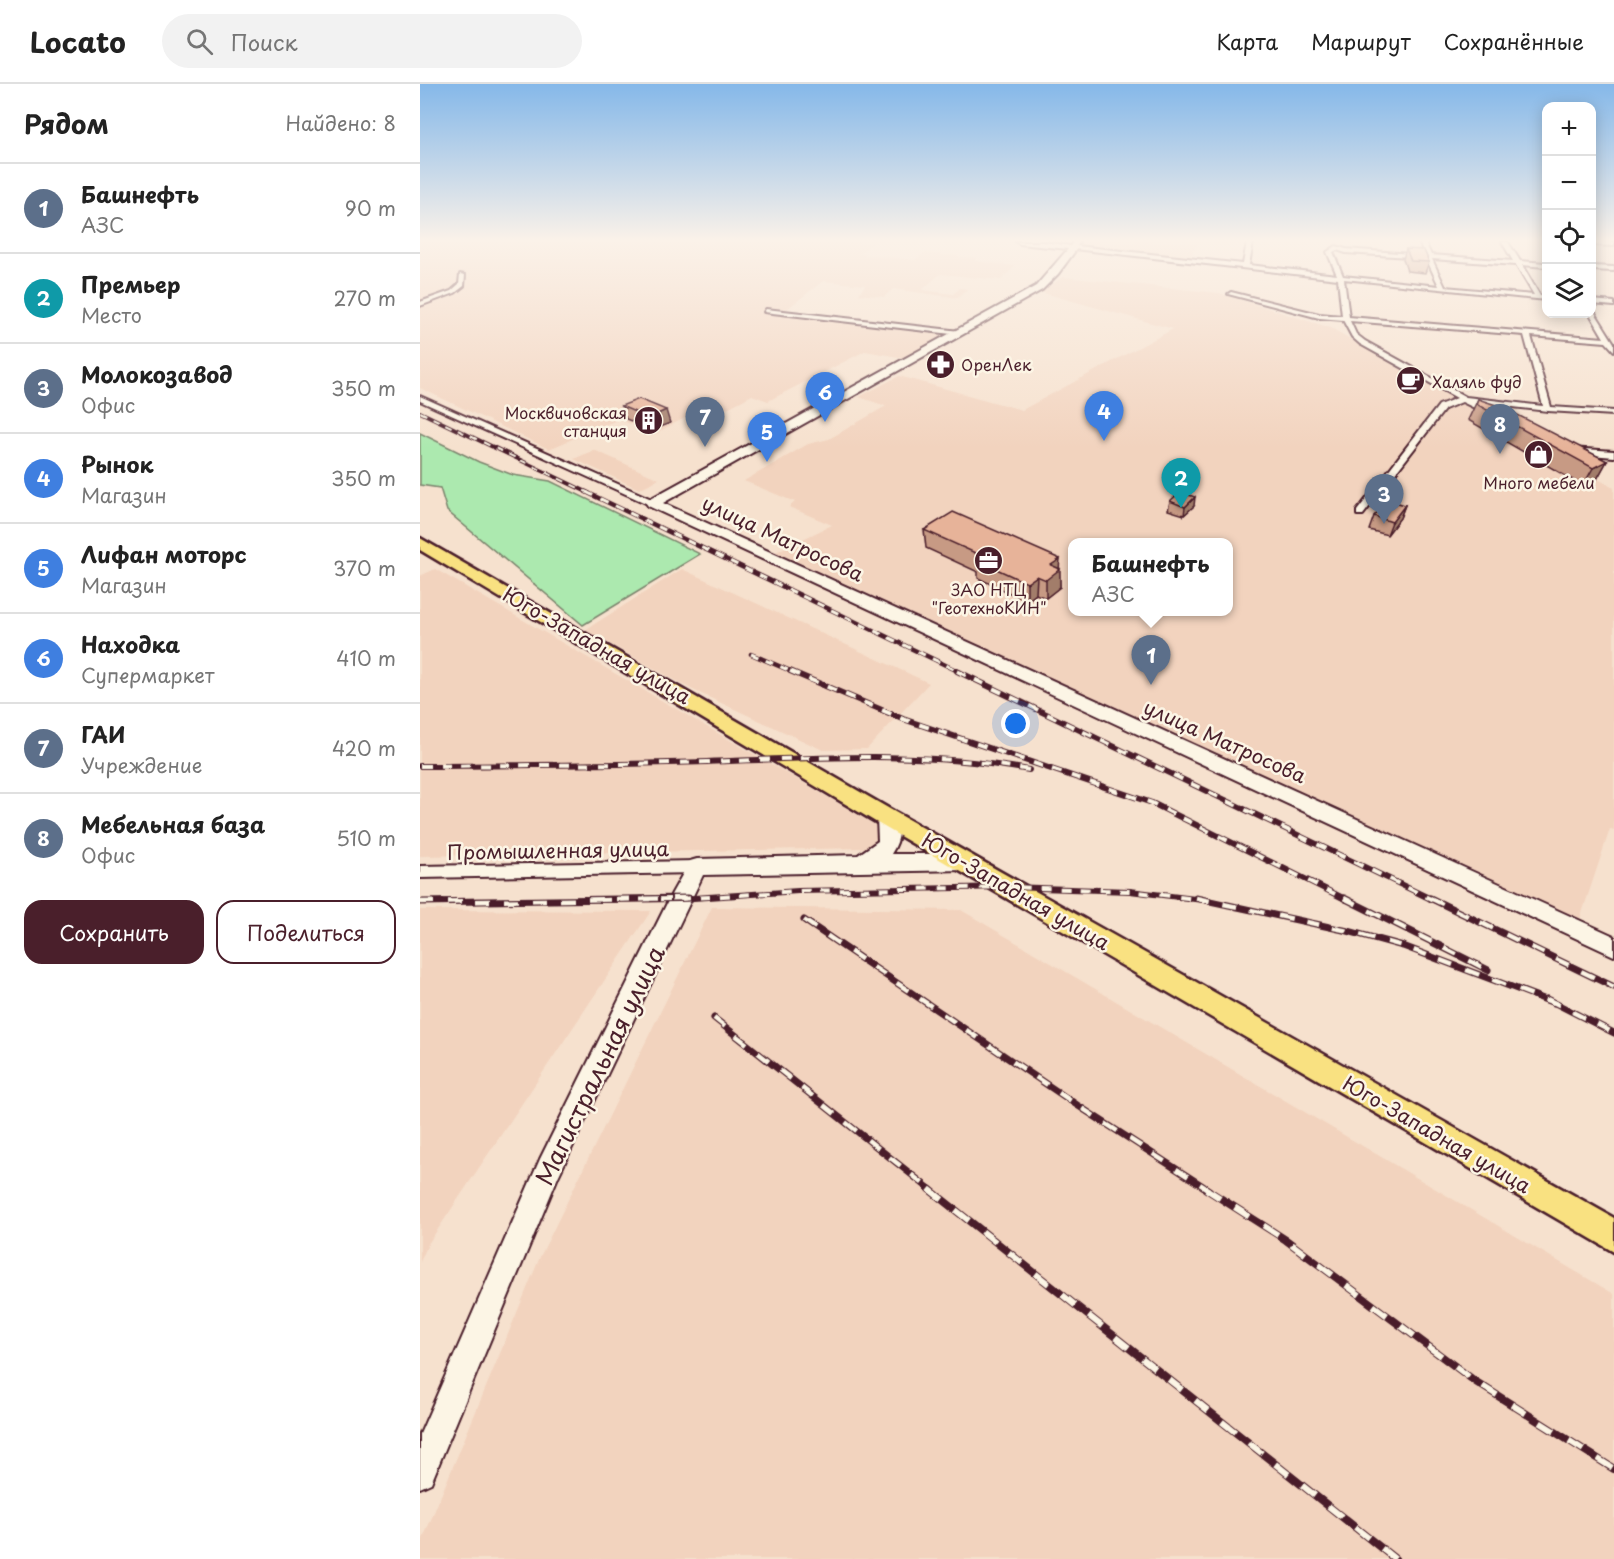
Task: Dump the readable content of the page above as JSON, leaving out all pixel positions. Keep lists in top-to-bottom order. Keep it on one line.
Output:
{"streets":{"main road":["Юго-Западная улица"],"street":["улица Матросова","Промышленная улица","Магистральная улица"]},"crossings":[["Промышленная улица","Магистральная улица"]],"places":{"pharmacy":["ОренЛек"],"cafe":["Халяль фуд"],"building":["Москвичовская станция"],"shop":["Много мебели"],"office":["ЗАО НТЦ \"ГеотехноКИН\""]},"page":{"header":"Locato","search":"Поиск","nav":["Карта","Маршрут","Сохранённые"],"heading":["Рядом","Найдено: 8"],"map_buttons":["+","−"],"list":[{"mark":"1","name":"Башнефть","note":"АЗС","value":"90 m"},{"mark":"2","name":"Премьер","note":"Место","value":"270 m"},{"mark":"3","name":"Молокозавод","note":"Офис","value":"350 m"},{"mark":"4","name":"Рынок","note":"Магазин","value":"350 m"},{"mark":"5","name":"Лифан моторс","note":"Магазин","value":"370 m"},{"mark":"6","name":"Находка","note":"Супермаркет","value":"410 m"},{"mark":"7","name":"ГАИ","note":"Учреждение","value":"420 m"},{"mark":"8","name":"Мебельная база","note":"Офис","value":"510 m"}],"pins":["6","4","7","8","5","2","3","1"],"popup":["Башнефть","АЗС"],"buttons":["Сохранить","Поделиться"]}}
